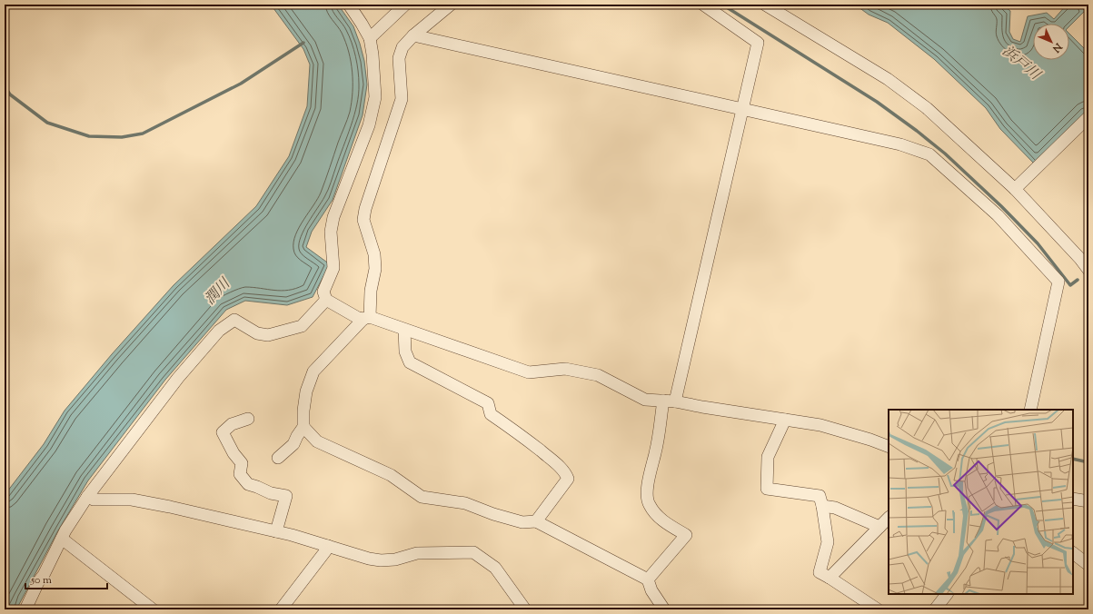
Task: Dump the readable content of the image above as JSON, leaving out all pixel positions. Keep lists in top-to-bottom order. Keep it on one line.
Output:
{"water":["浜戸川","潤川"],"scale_bar":"50 m","north":"bottom right"}
